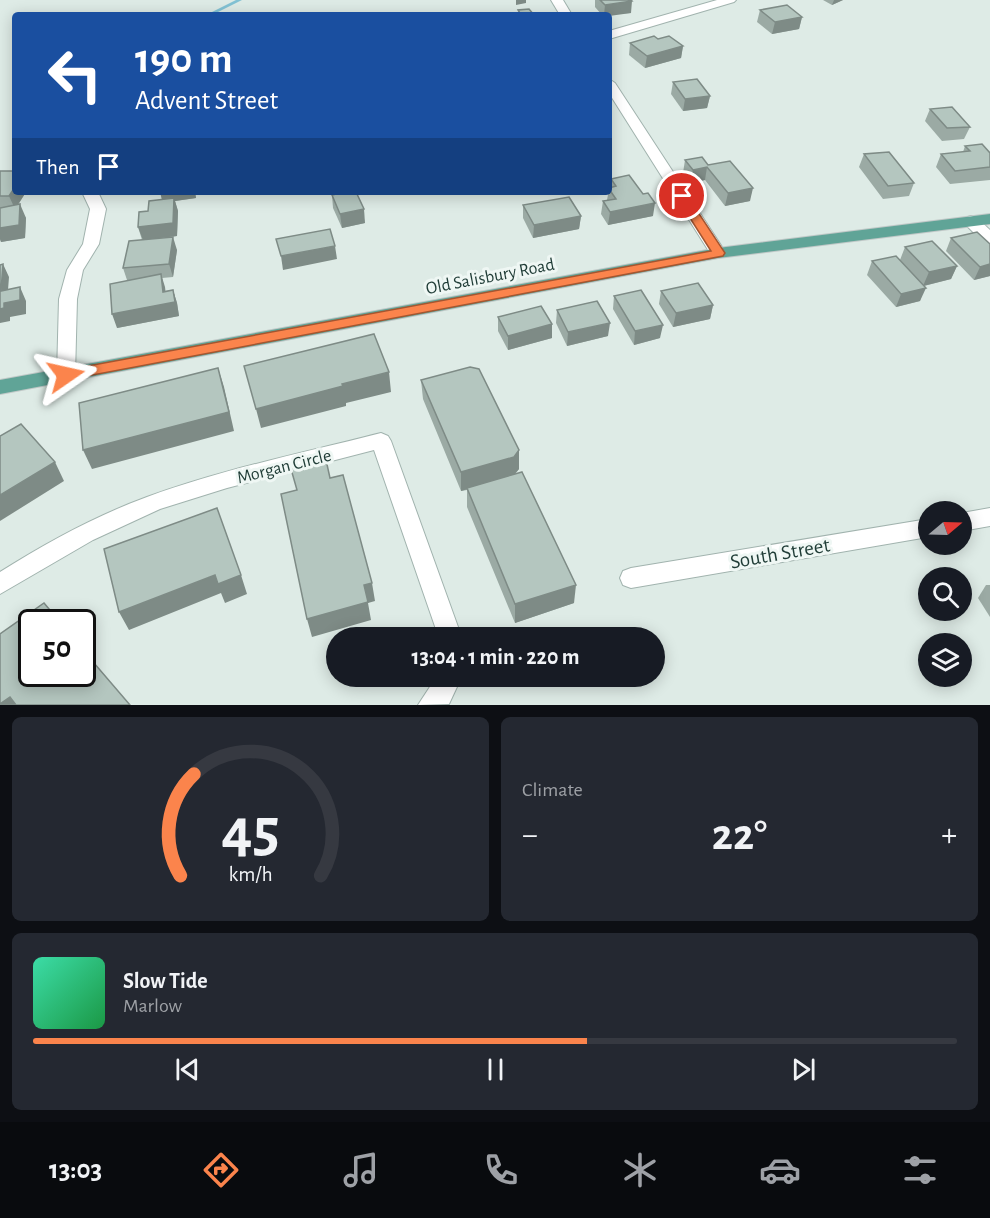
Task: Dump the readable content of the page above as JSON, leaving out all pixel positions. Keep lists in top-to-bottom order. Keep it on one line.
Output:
{"streets":{"main road":["Old Salisbury Road"],"street":["Morgan Circle","South Street"]},"north":"right","page":{"turn":["190 m","Advent Street"],"then":"Then","limit":"50","trip":"13:04 · 1 min · 220 m","tile":"Climate","heat":["−","22°","+"],"song":["Slow Tide","Marlow"],"tabs":"13:03","gauge":["45","km/h"]}}
